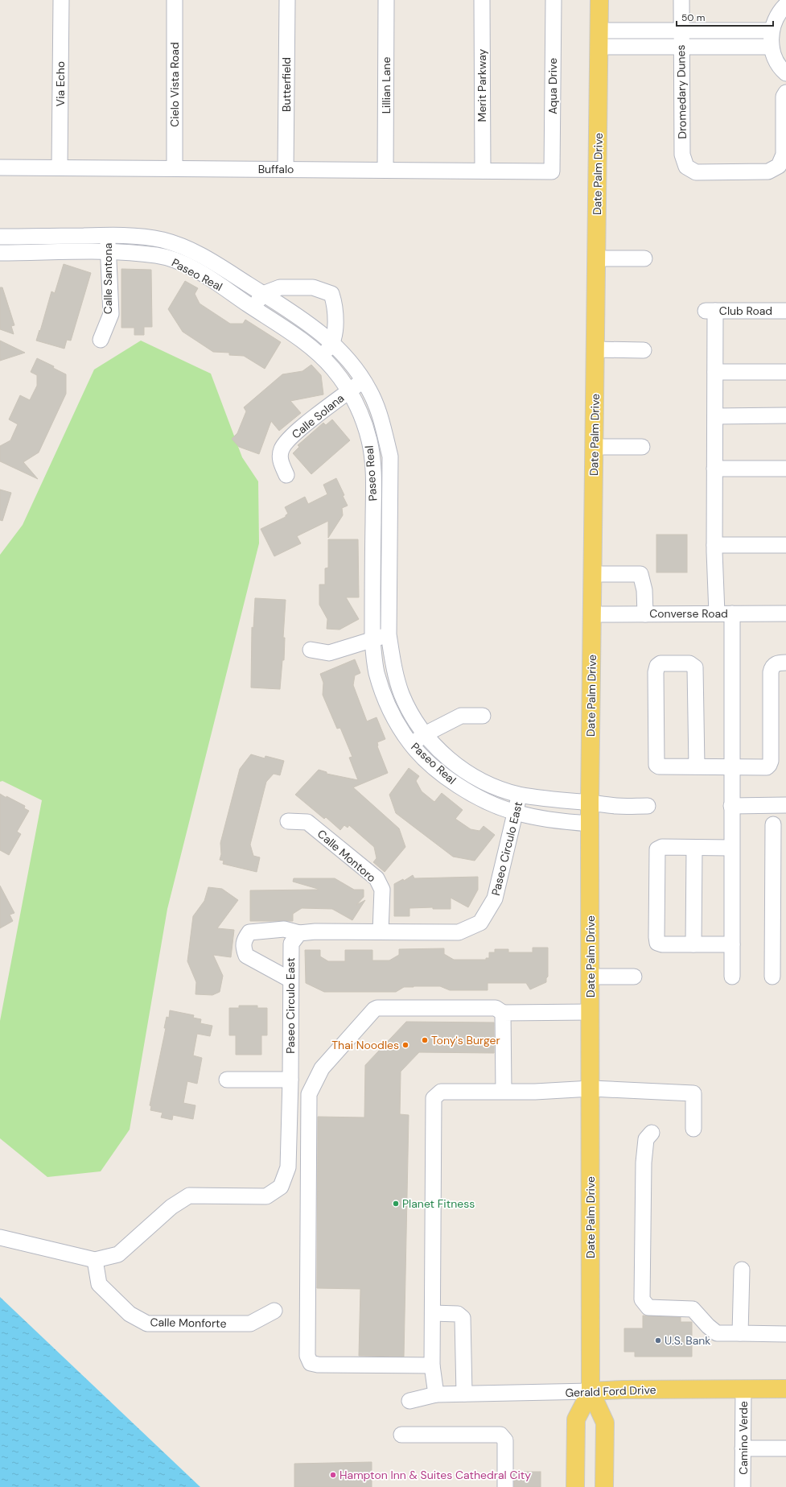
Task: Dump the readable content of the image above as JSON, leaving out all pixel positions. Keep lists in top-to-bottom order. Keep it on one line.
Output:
{"streets":{"main road":["Date Palm Drive","Gerald Ford Drive"],"street":["Via Echo","Cielo Vista Road","Butterfield","Lillian Lane","Merit Parkway","Aqua Drive","Dromedary Dunes","Buffalo","Paseo Real","Calle Santona","Club Road","Calle Solana","Converse Road","Paseo Circulo East","Calle Montoro","Calle Monforte","Camino Verde"]},"crossings":[["Via Echo","Buffalo"],["Cielo Vista Road","Buffalo"],["Butterfield","Buffalo"],["Lillian Lane","Buffalo"],["Merit Parkway","Buffalo"],["Aqua Drive","Buffalo"],["Date Palm Drive","Paseo Real"],["Date Palm Drive","Converse Road"],["Date Palm Drive","Gerald Ford Drive"],["Paseo Real","Calle Santona"],["Paseo Real","Calle Solana"],["Paseo Real","Paseo Circulo East"],["Paseo Circulo East","Calle Montoro"],["Paseo Circulo East","Calle Monforte"],["Gerald Ford Drive","Camino Verde"]],"places":["Tony's Burger","Thai Noodles","Planet Fitness","U.S. Bank","Hampton Inn & Suites Cathedral City"],"scale_bar":"50 m"}
